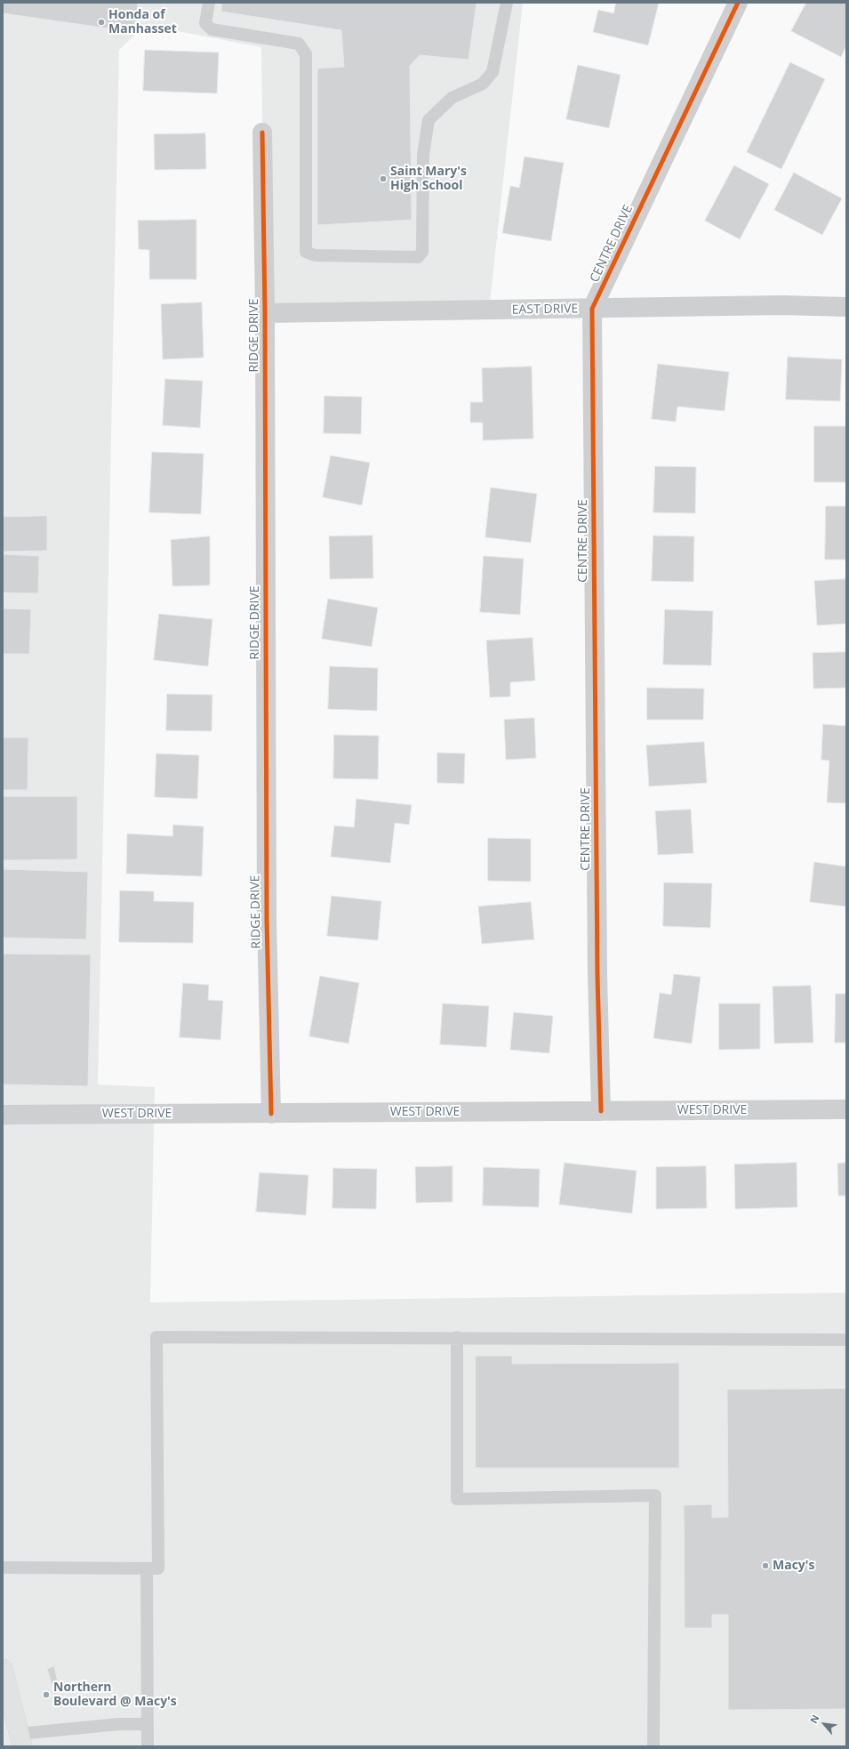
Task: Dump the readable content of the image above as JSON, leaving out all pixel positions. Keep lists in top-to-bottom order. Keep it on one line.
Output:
{"streets":{"street":["CENTRE DRIVE","EAST DRIVE","RIDGE DRIVE","WEST DRIVE"]},"crossings":[["CENTRE DRIVE","EAST DRIVE"],["CENTRE DRIVE","WEST DRIVE"],["EAST DRIVE","RIDGE DRIVE"],["RIDGE DRIVE","WEST DRIVE"]],"places":["Honda of Manhasset","Saint Mary's High School","Macy's","Northern Boulevard @ Macy's"],"north":"top left"}
